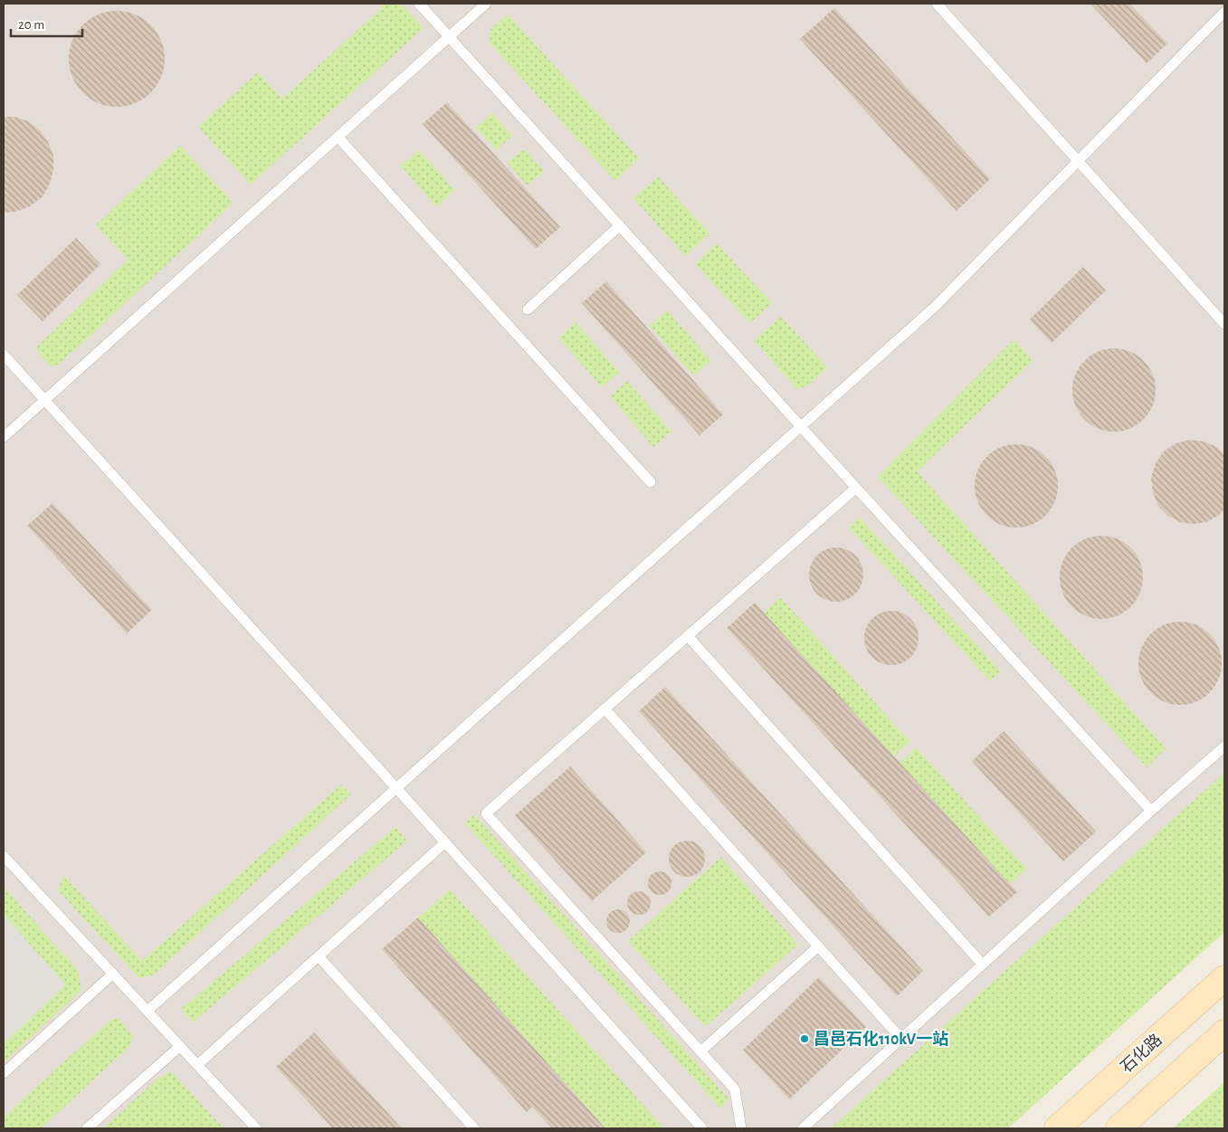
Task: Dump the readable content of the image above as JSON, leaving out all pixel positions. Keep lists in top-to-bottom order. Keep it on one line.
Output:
{"streets":{"main road":["石化路"]},"places":["昌邑石化110kV一站"],"scale_bar":"20 m"}
